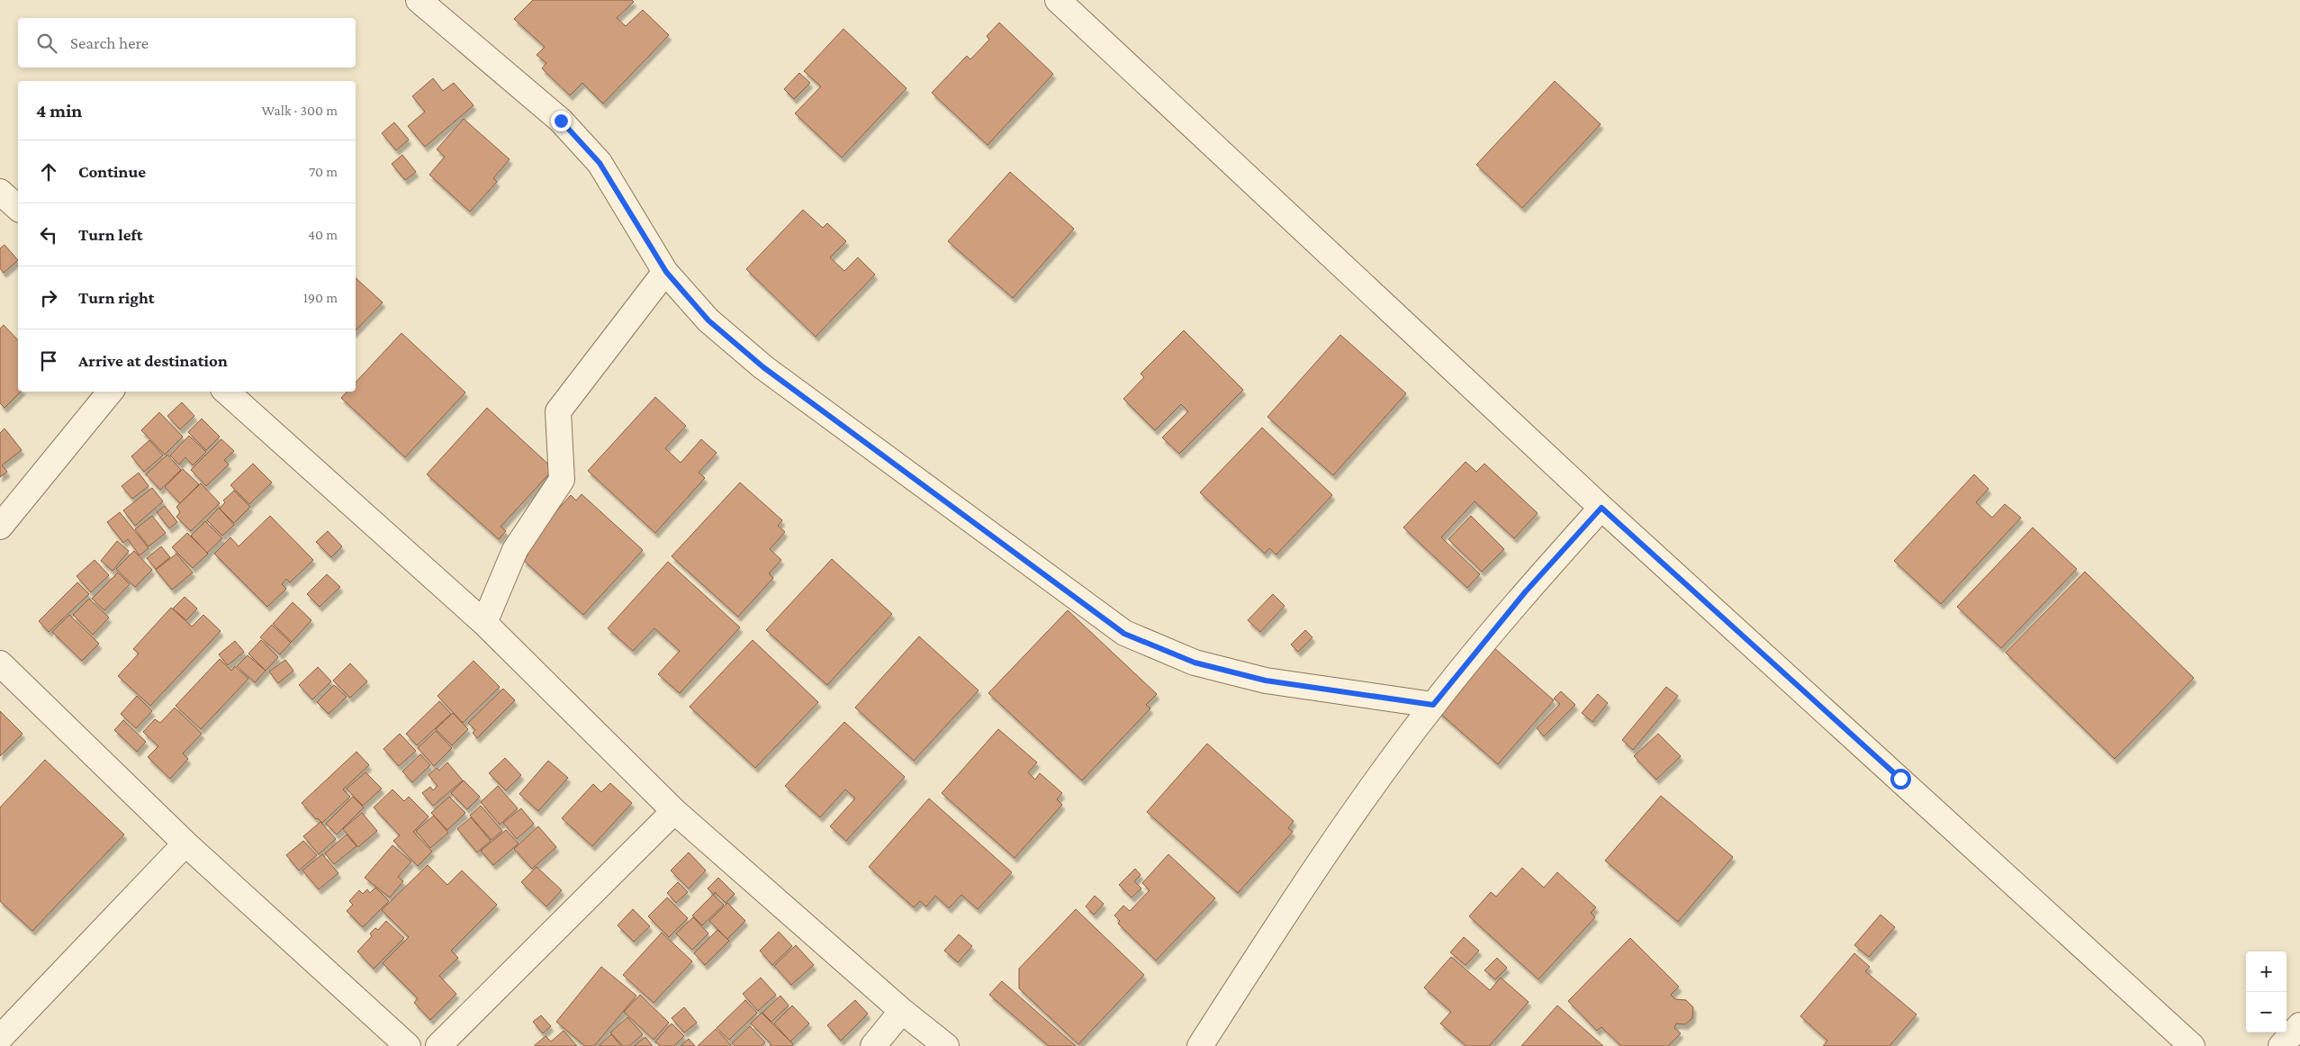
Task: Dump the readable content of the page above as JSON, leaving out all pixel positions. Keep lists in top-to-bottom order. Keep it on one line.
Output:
{"page":{"search":"Search here","heading":["4 min","Walk · 300 m"],"list":[["Continue","70 m"],["Turn left","40 m"],["Turn right","190 m"],"Arrive at destination"],"map_buttons":["+","−"]}}
